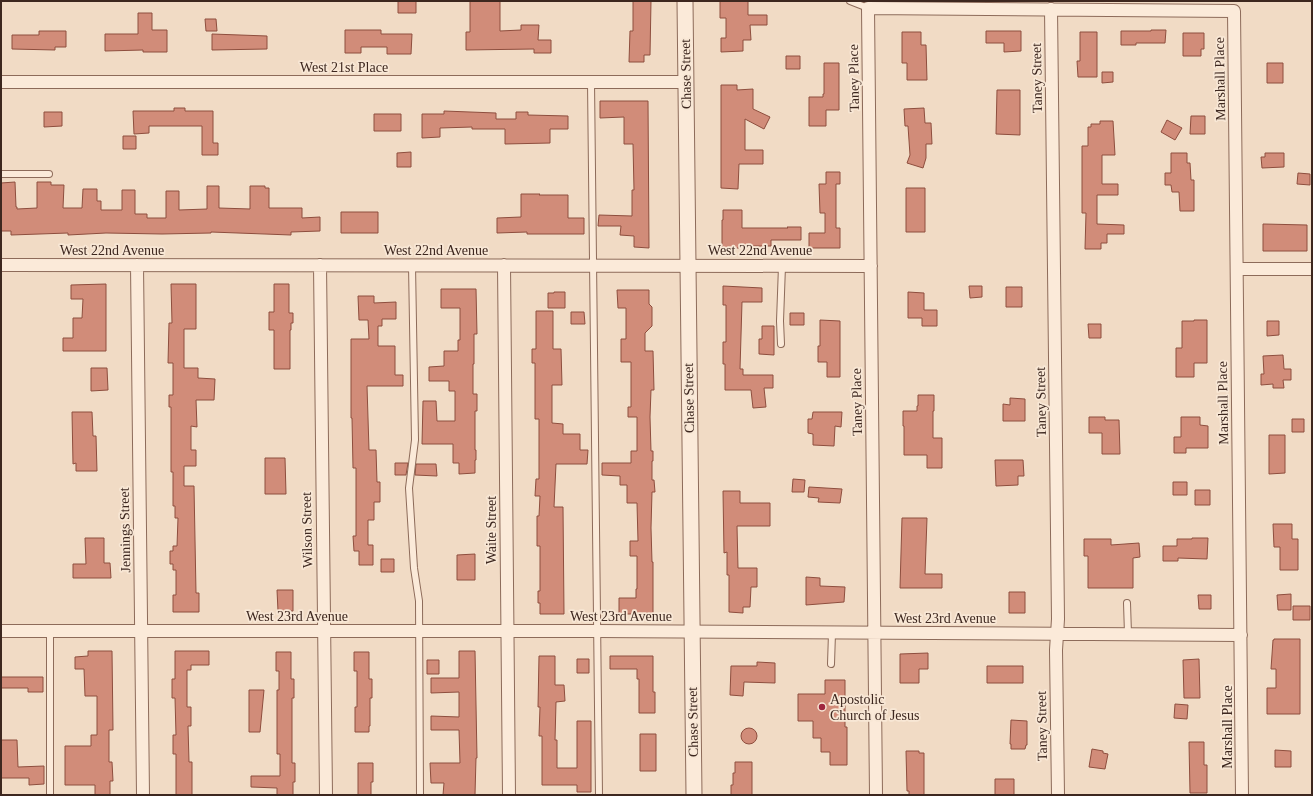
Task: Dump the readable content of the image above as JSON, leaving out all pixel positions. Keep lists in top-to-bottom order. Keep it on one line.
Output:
{"streets":{"street":["West 21st Place","Chase Street","Taney Place","Taney Street","Marshall Place","West 22nd Avenue","Jennings Street","Wilson Street","Waite Street","West 23rd Avenue"]},"crossings":[["West 21st Place","Chase Street"],["Chase Street","West 22nd Avenue"],["Chase Street","West 23rd Avenue"],["Taney Place","West 22nd Avenue"],["Taney Place","West 23rd Avenue"],["Taney Street","Marshall Place"],["Taney Street","West 23rd Avenue"],["Marshall Place","West 23rd Avenue"],["West 22nd Avenue","Jennings Street"],["West 22nd Avenue","Wilson Street"],["West 22nd Avenue","Waite Street"],["Jennings Street","West 23rd Avenue"],["Wilson Street","West 23rd Avenue"],["Waite Street","West 23rd Avenue"]],"places":["Apostolic Church of Jesus"]}
